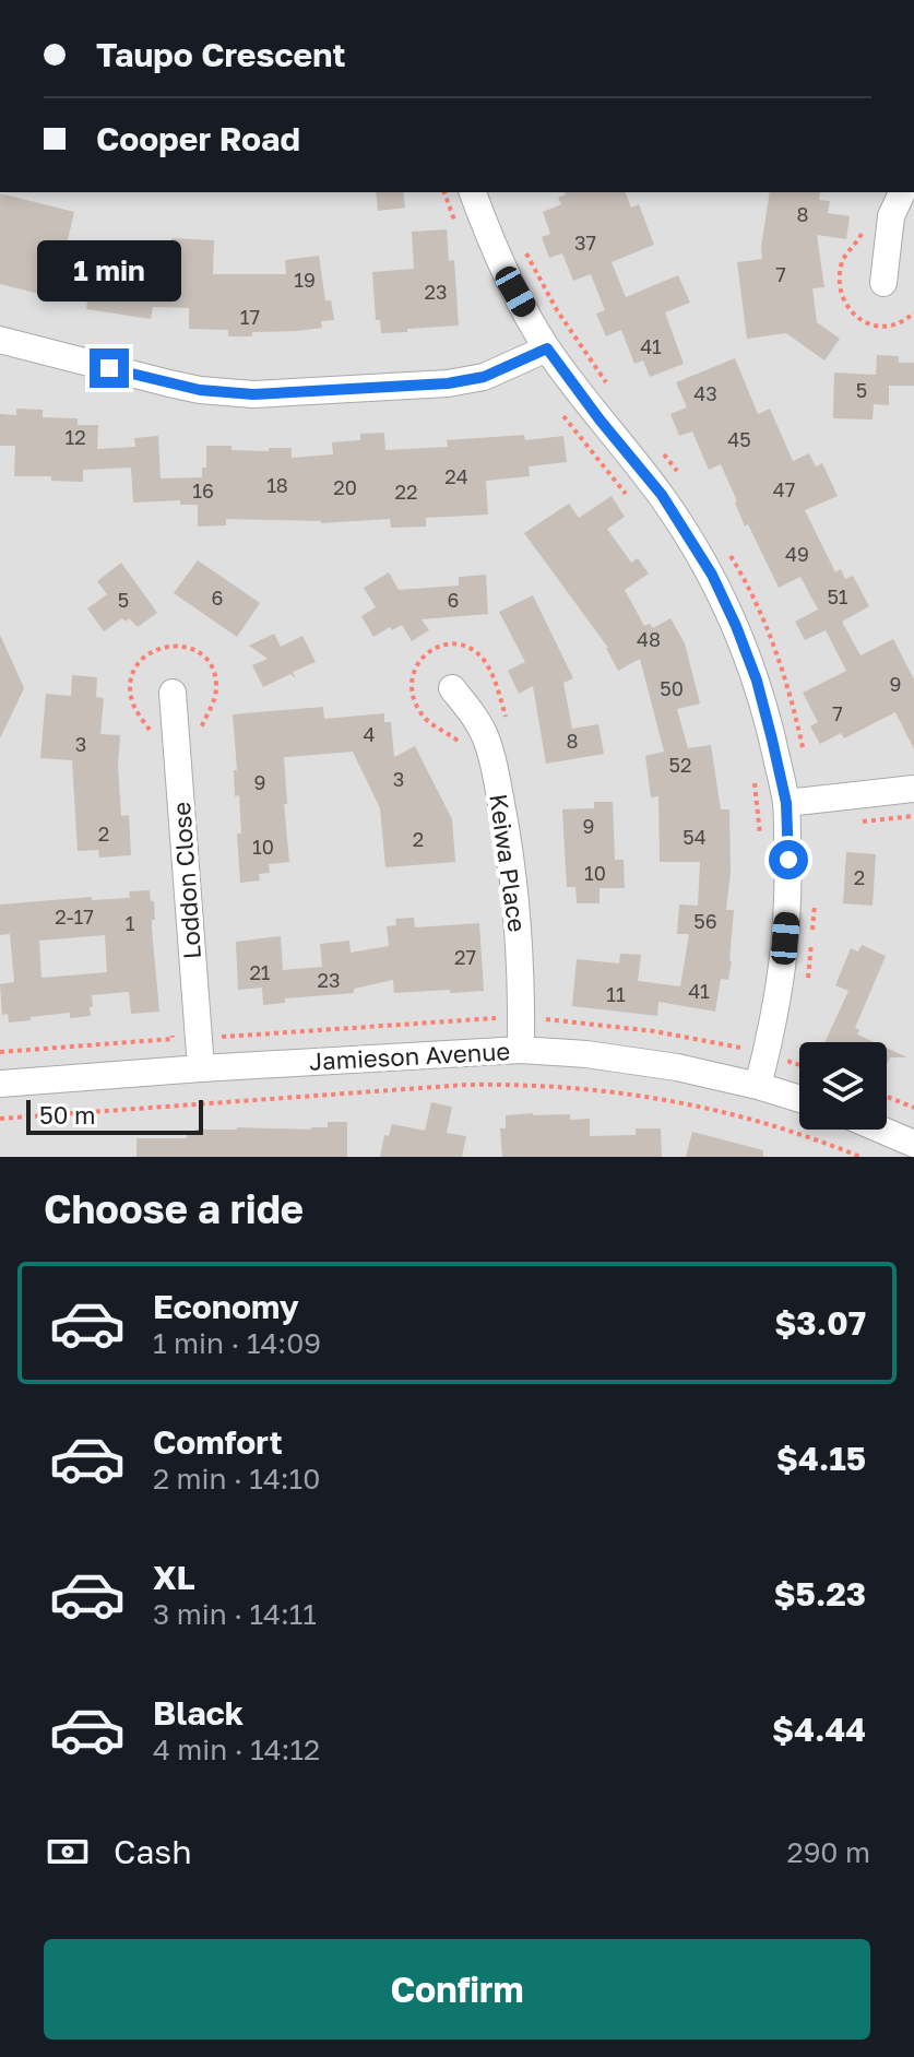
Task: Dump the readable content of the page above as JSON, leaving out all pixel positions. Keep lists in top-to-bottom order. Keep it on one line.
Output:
{"streets":{"street":["Keiwa Place","Loddon Close","Jamieson Avenue"]},"crossings":[["Keiwa Place","Jamieson Avenue"],["Loddon Close","Jamieson Avenue"]],"house_numbers":["8","37","7","19","23","17","41","5","43","12","45","24","18","20","47","16","22","49","51","6","5","6","48","9","50","7","4","8","3","52","3","9","9","2","54","2","10","10","2","2-17","56","1","27","21","23","41","11"],"scale_bar":"50 m","page":{"banner":["Taupo Crescent","Cooper Road"],"bubble":"1 min","scale":"50 m","heading":"Choose a ride","list":[{"name":"Economy","note":"1 min · 14:09","value":"$3.07"},{"name":"Comfort","note":"2 min · 14:10","value":"$4.15"},{"name":"XL","note":"3 min · 14:11","value":"$5.23"},{"name":"Black","note":"4 min · 14:12","value":"$4.44"}],"pay":["Cash","290 m"],"buttons":"Confirm"}}
